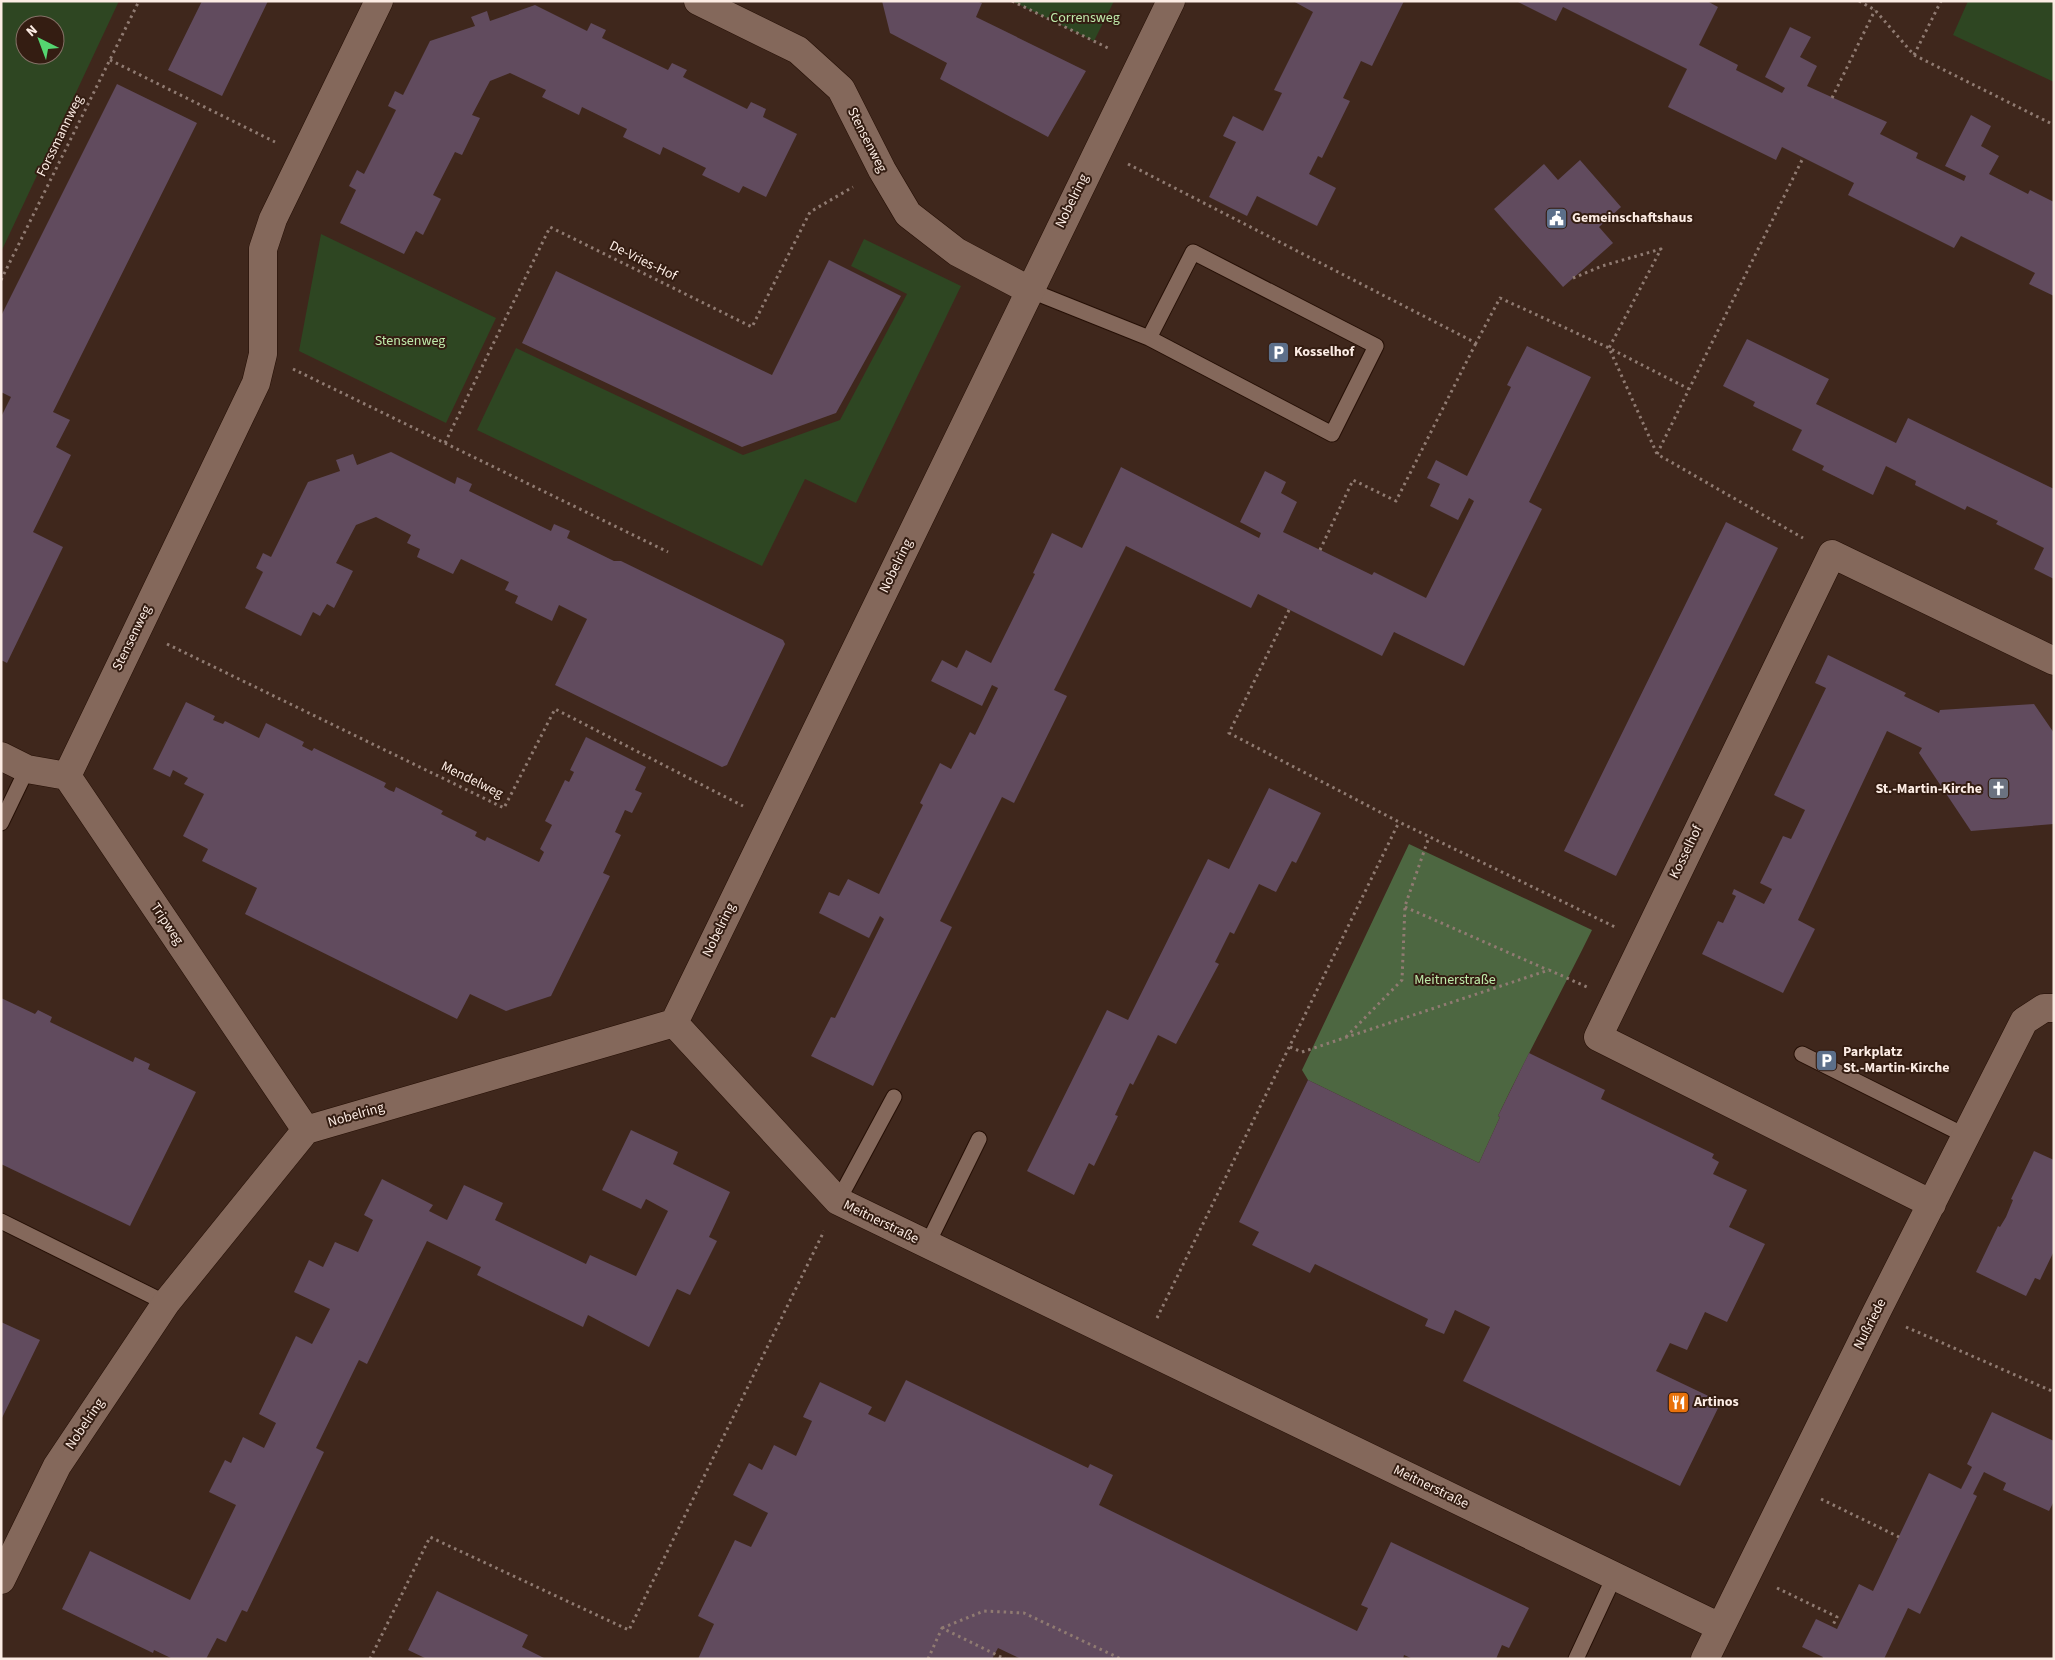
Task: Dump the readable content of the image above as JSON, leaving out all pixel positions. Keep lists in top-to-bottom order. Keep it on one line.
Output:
{"streets":{"street":["Stensenweg","Nobelring","Kosselhof","Tripweg","Meitnerstraße","Nußriede"],"path":["Forssmannweg","De-Vries-Hof","Mendelweg"]},"crossings":[["Stensenweg","Nobelring"],["Stensenweg","De-Vries-Hof"],["Stensenweg","Mendelweg"],["Stensenweg","Tripweg"],["Nobelring","Mendelweg"],["Nobelring","Tripweg"],["Nobelring","Meitnerstraße"],["Kosselhof","Nußriede"],["Meitnerstraße","Nußriede"]],"parks":["Corrensweg","Stensenweg","Meitnerstraße"],"places":{"public building":["Gemeinschaftshaus"],"parking":["Kosselhof","Parkplatz St.-Martin-Kirche"],"church":["St.-Martin-Kirche"],"restaurant":["Artinos"]},"north":"top left"}
